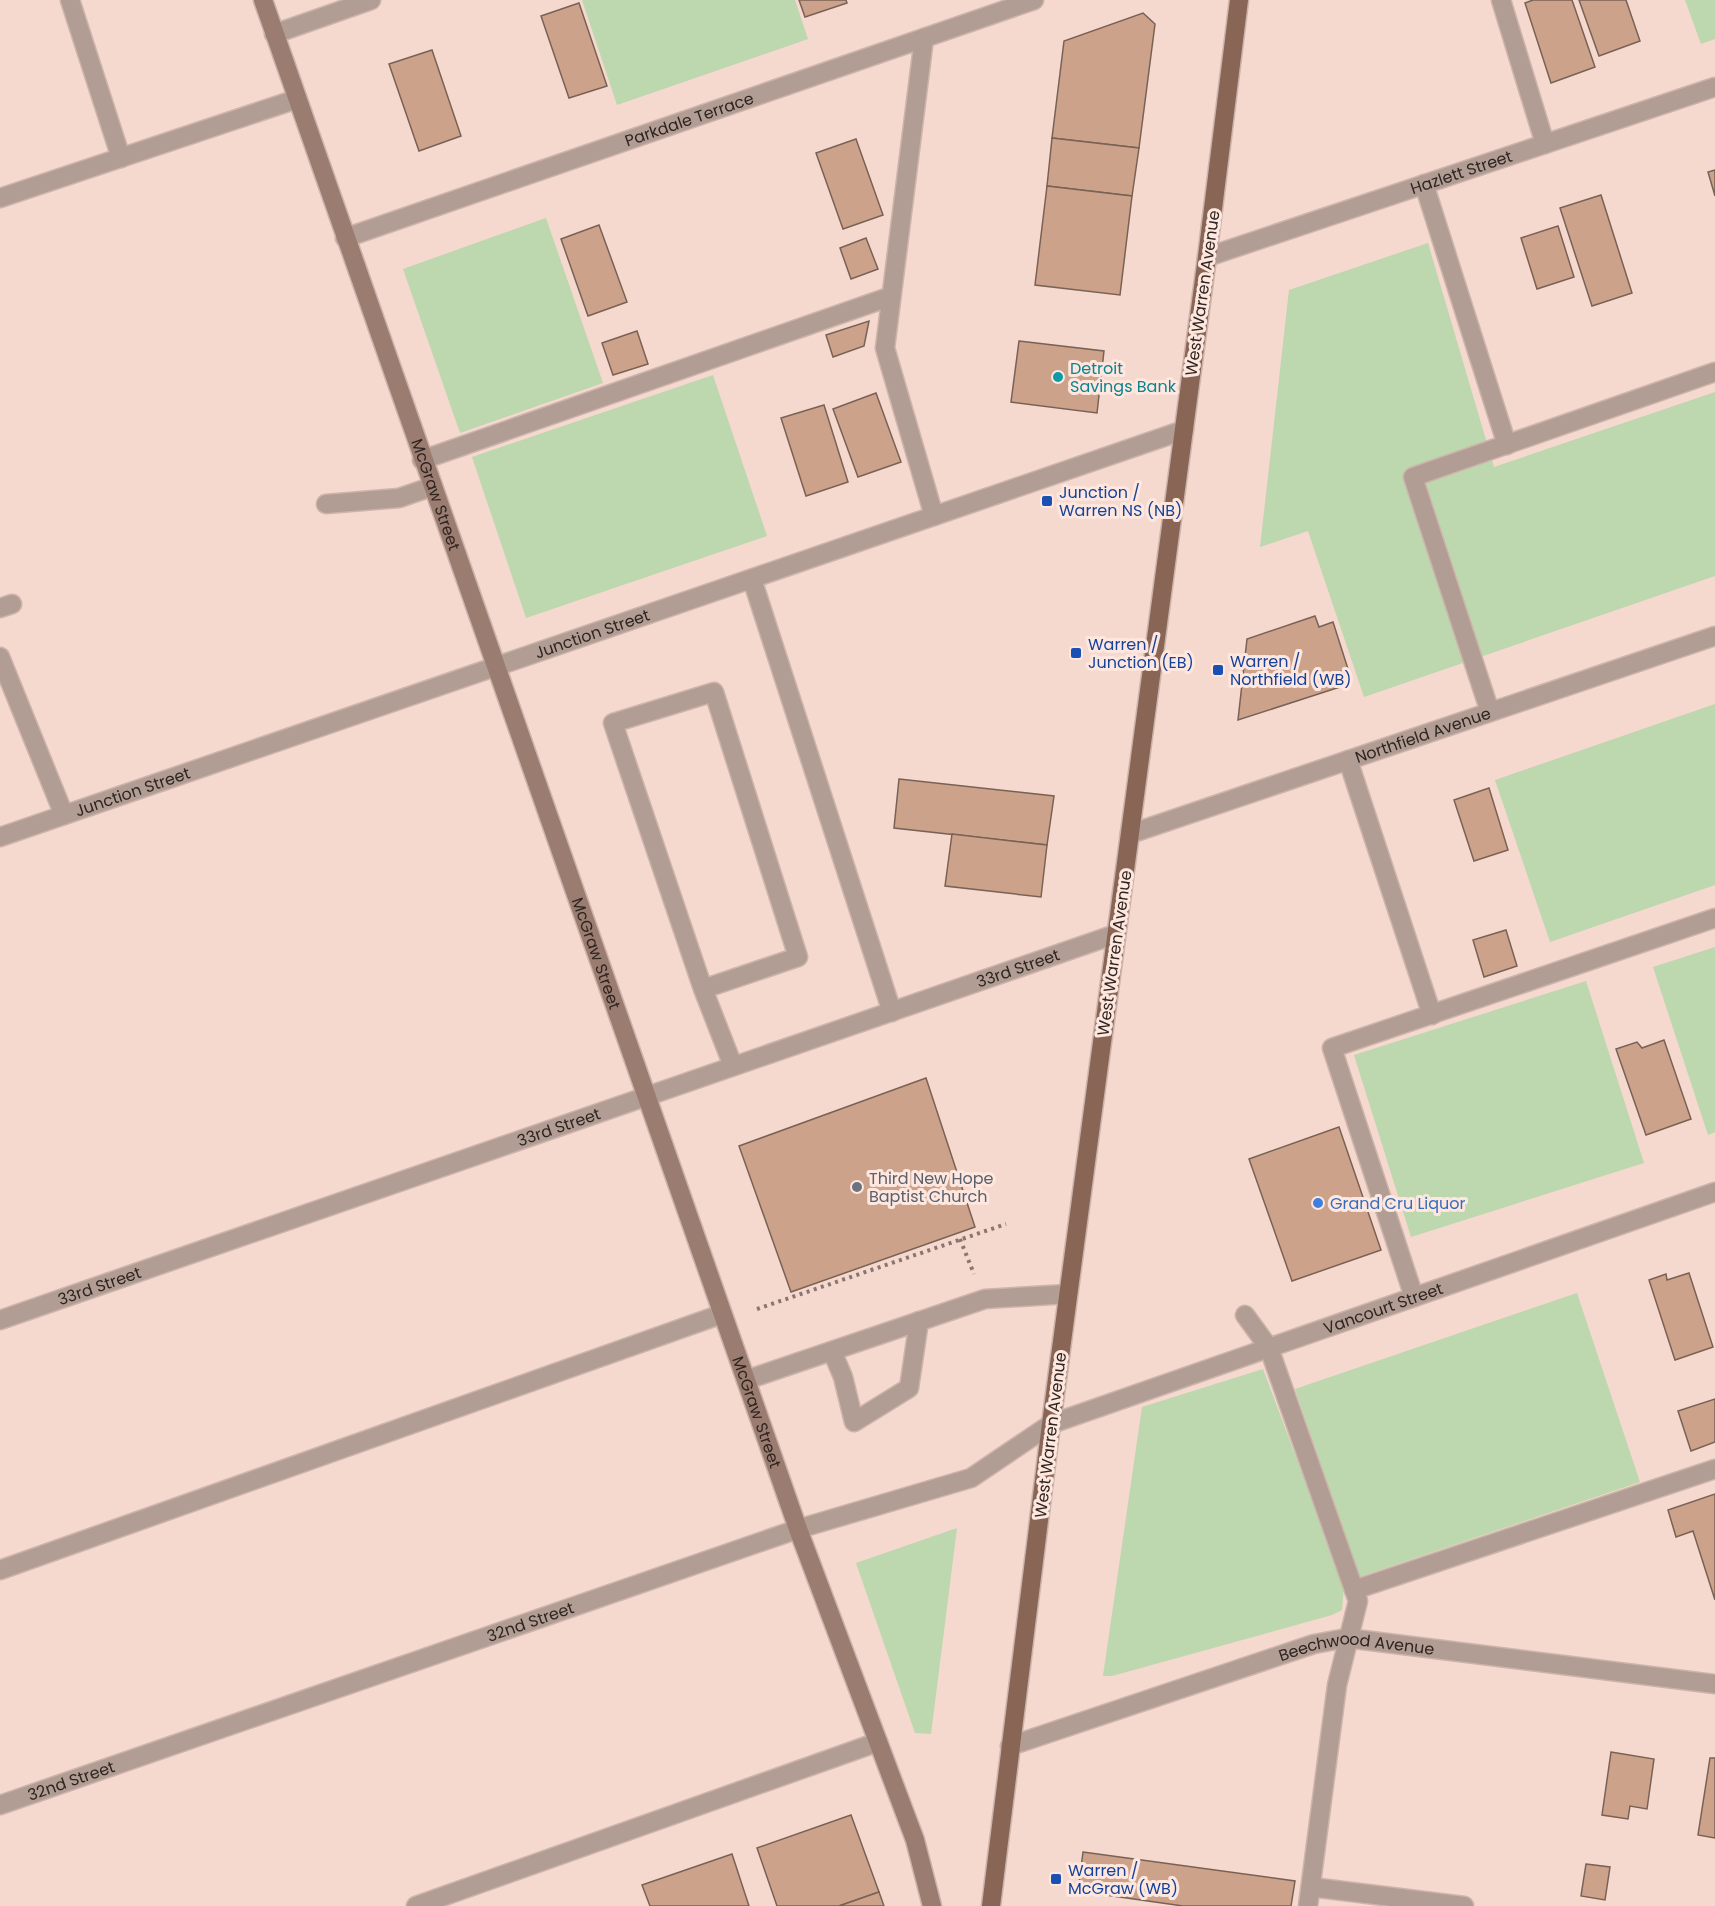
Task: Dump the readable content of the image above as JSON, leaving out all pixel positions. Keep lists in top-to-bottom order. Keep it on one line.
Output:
{"streets":{"main road":["West Warren Avenue"],"street":["Parkdale Terrace","Hazlett Street","McGraw Street","Junction Street","Northfield Avenue","33rd Street","Vancourt Street","32nd Street","Beechwood Avenue"]},"crossings":[["Parkdale Terrace","McGraw Street"],["Hazlett Street","West Warren Avenue"],["West Warren Avenue","Junction Street"],["West Warren Avenue","Northfield Avenue"],["West Warren Avenue","33rd Street"],["West Warren Avenue","Vancourt Street"],["West Warren Avenue","32nd Street"],["West Warren Avenue","Beechwood Avenue"],["McGraw Street","Junction Street"],["McGraw Street","33rd Street"],["McGraw Street","32nd Street"],["Vancourt Street","32nd Street"]],"places":{"other":["Detroit Savings Bank","Third New Hope Baptist Church","Grand Cru Liquor"],"transit":["Junction / Warren NS (NB)","Warren / Junction (EB)","Warren / Northfield (WB)","Warren / McGraw (WB)"]}}
